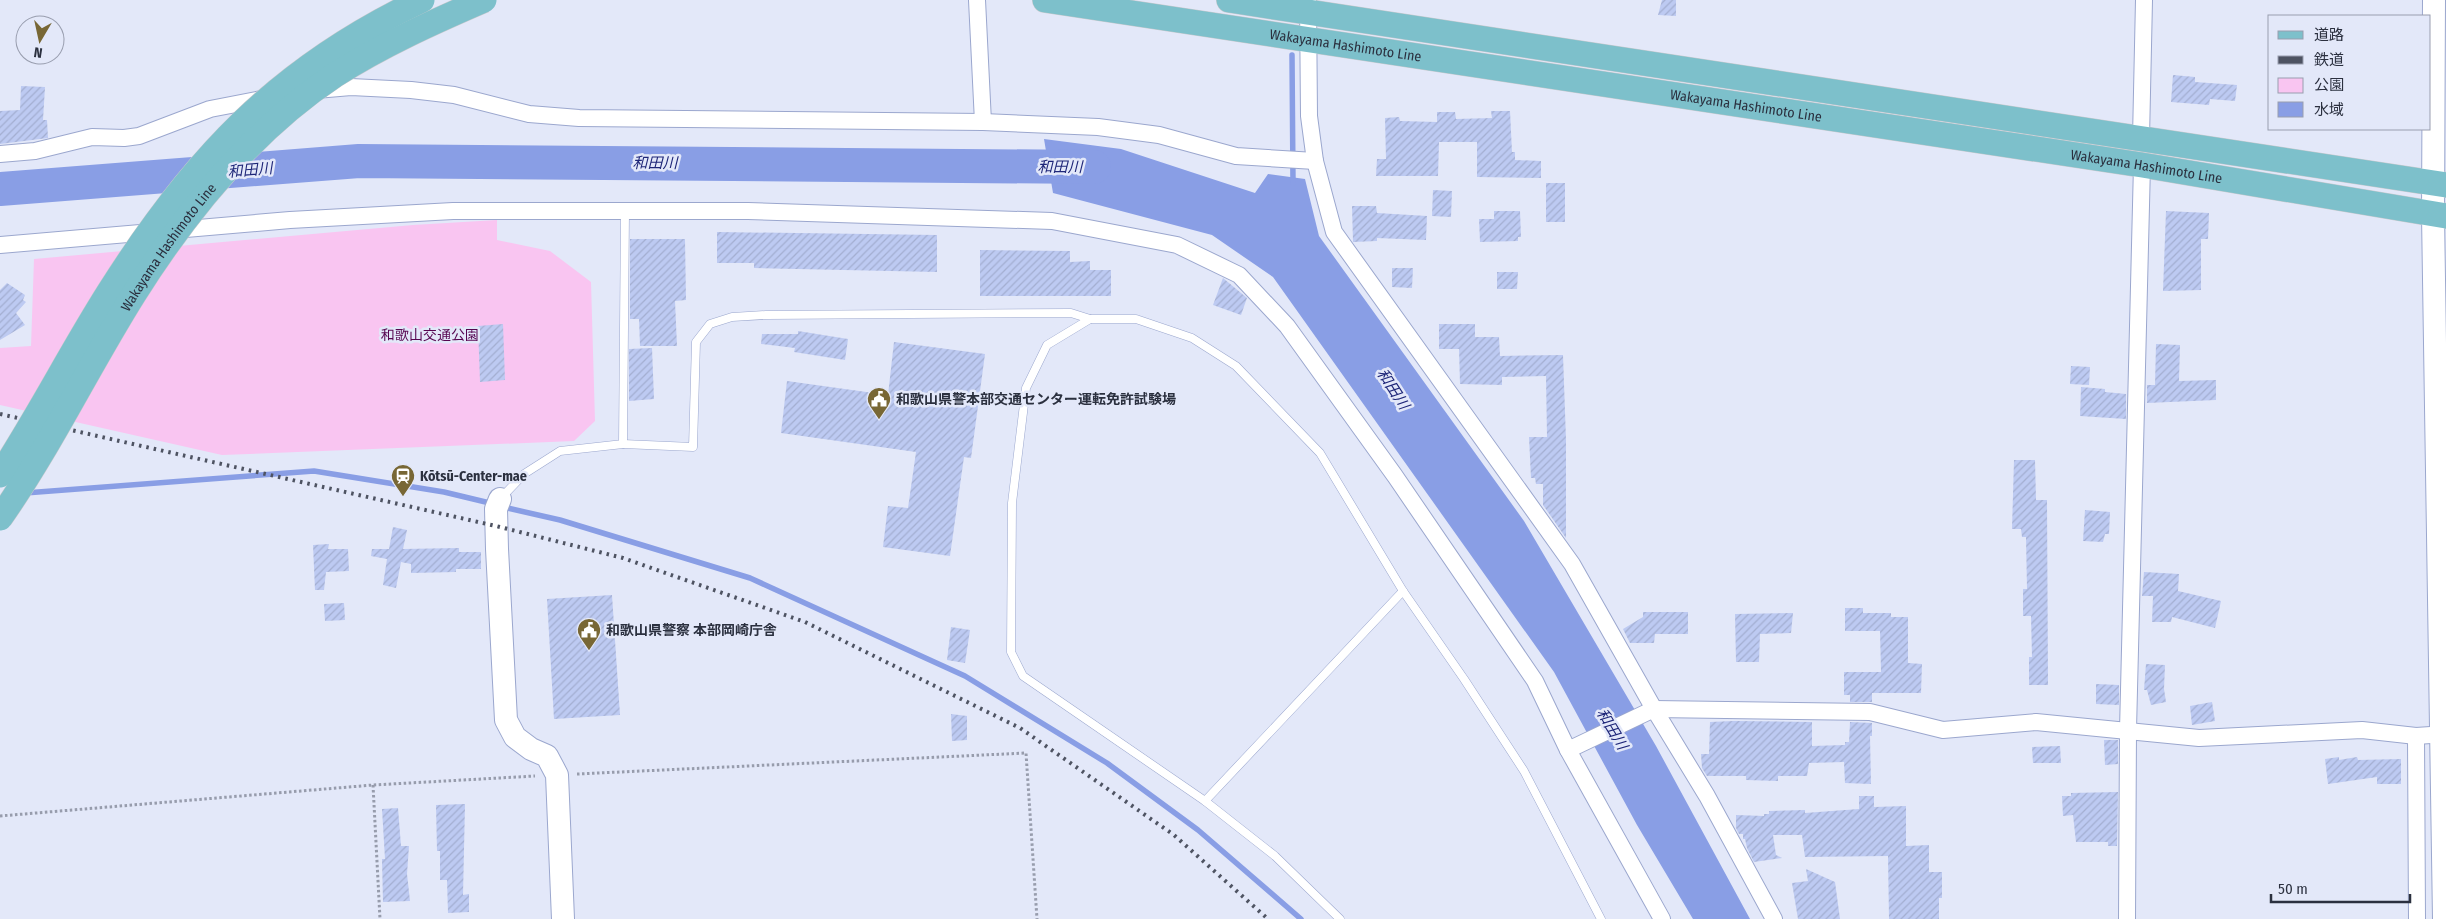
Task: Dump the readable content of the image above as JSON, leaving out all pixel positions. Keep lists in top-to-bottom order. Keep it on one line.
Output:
{"streets":{"main road":["Wakayama Hashimoto Line"]},"water":["和田川"],"parks":["和歌山交通公園"],"places":{"public building":["和歌山県警本部交通センター運転免許試験場","和歌山県警察 本部岡崎庁舎"],"station":["Kōtsū-Center-mae"]},"legend":["道路","鉄道","公園","水域"],"scale_bar":"50 m","north":"bottom"}
